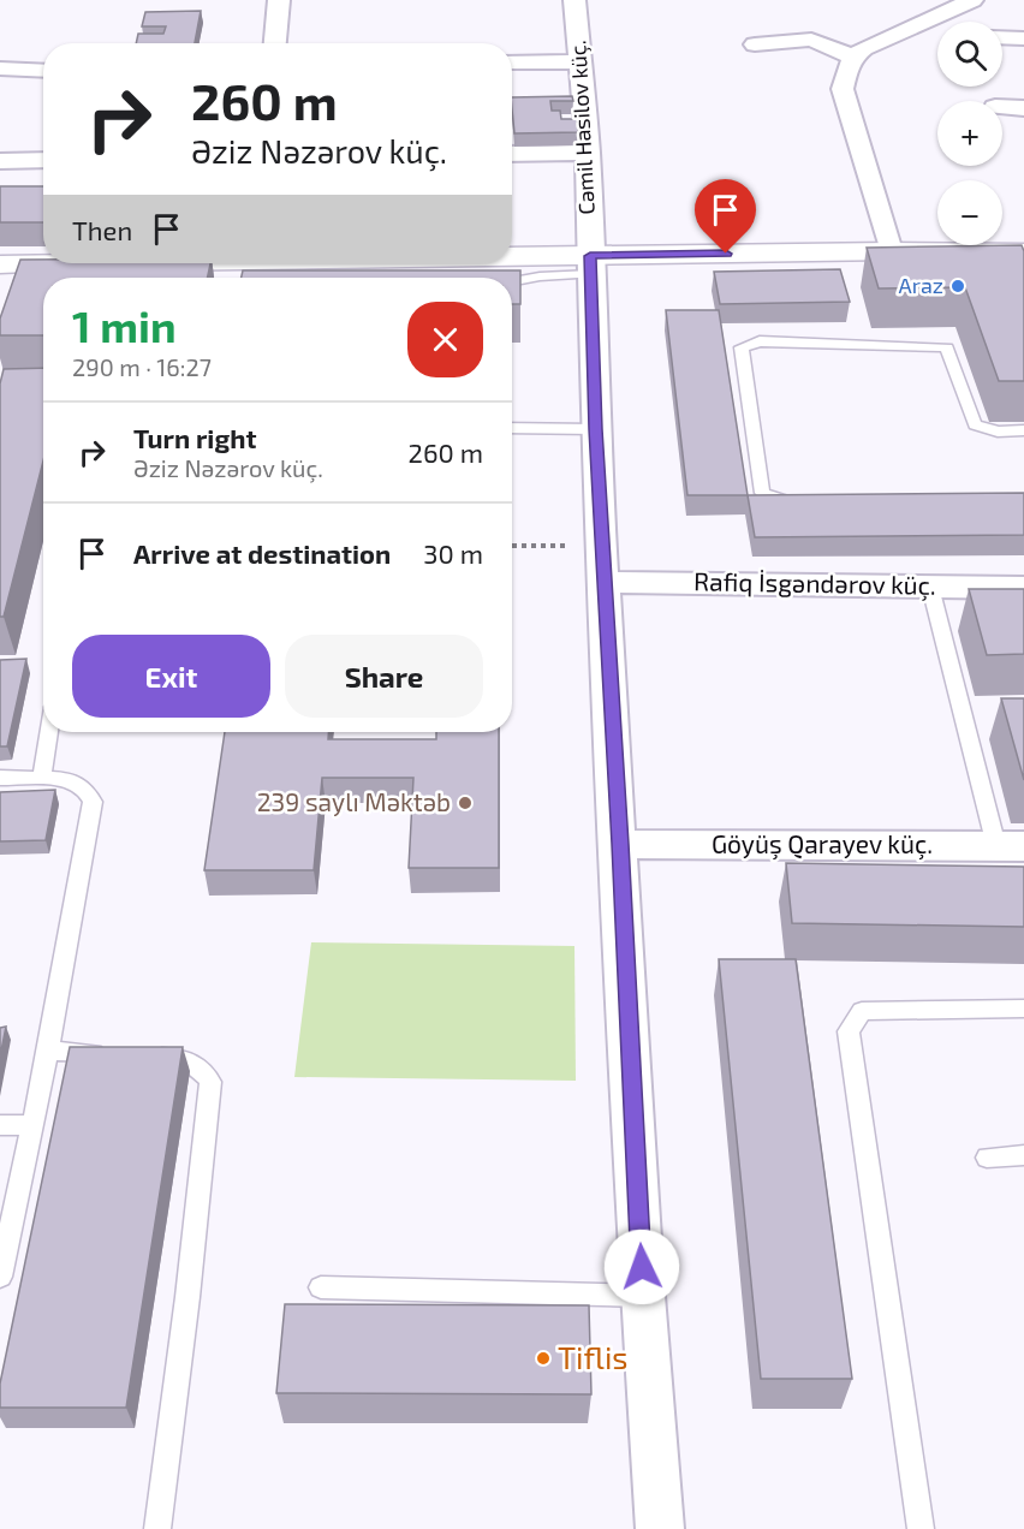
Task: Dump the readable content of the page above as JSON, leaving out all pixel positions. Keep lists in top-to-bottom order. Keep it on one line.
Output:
{"streets":{"street":["Cəmil Hasilov küç.","Rafiq İsgəndərov küç.","Göyüş Qarayev küç."]},"crossings":[["Cəmil Hasilov küç.","Rafiq İsgəndərov küç."],["Cəmil Hasilov küç.","Göyüş Qarayev küç."]],"places":["Araz","239 saylı Məktəb","Tiflis"],"page":{"map_buttons":["+","−"],"turn":["260 m","Əziz Nəzərov küç."],"then":"Then","heading":["1 min","290 m · 16:27"],"list":[{"name":"Turn right","note":"Əziz Nəzərov küç.","value":"260 m"},{"name":"Arrive at destination","value":"30 m"}],"buttons":["Exit","Share"]}}
